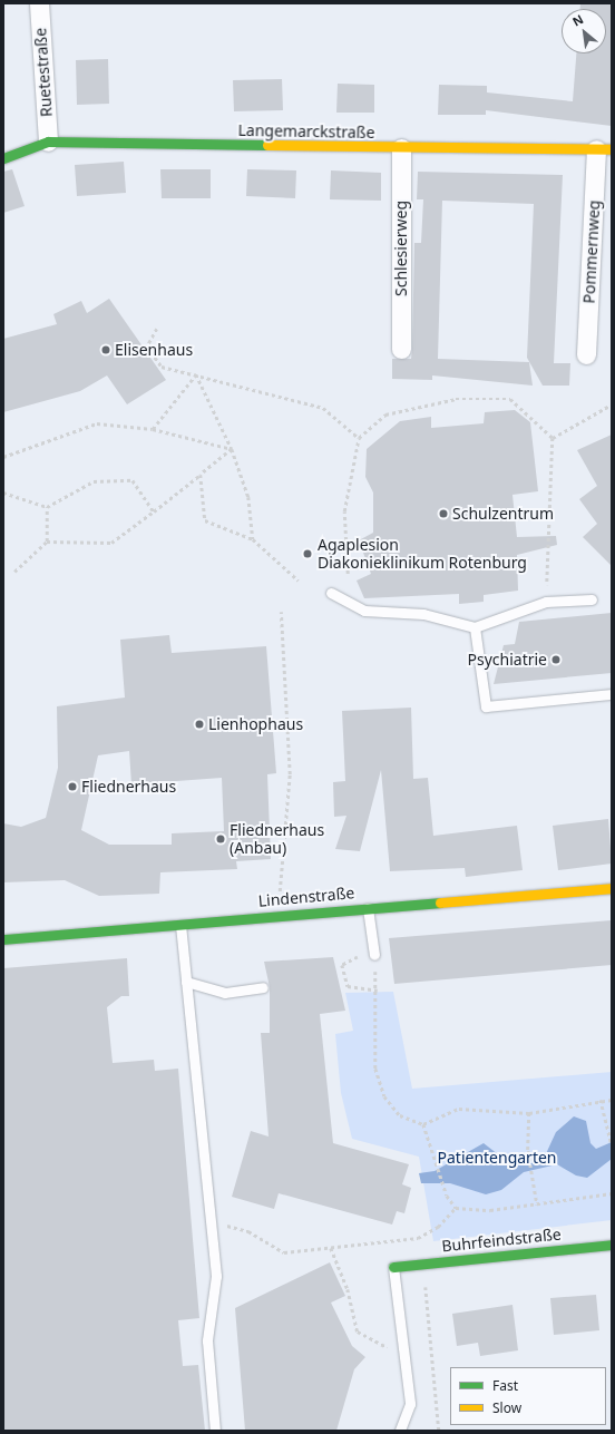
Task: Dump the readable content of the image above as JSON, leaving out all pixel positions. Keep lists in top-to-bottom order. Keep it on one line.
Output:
{"streets":{"street":["Ruetestraße","Langemarckstraße","Schlesierweg","Pommernweg","Lindenstraße","Buhrfeindstraße"]},"crossings":[["Ruetestraße","Langemarckstraße"],["Langemarckstraße","Schlesierweg"],["Langemarckstraße","Pommernweg"]],"parks":["Patientengarten"],"places":["Elisenhaus","Schulzentrum","Agaplesion Diakonieklinikum Rotenburg","Psychiatrie","Lienhophaus","Fliednerhaus","Fliednerhaus (Anbau)"],"legend":["Fast","Slow"],"north":"top left"}
